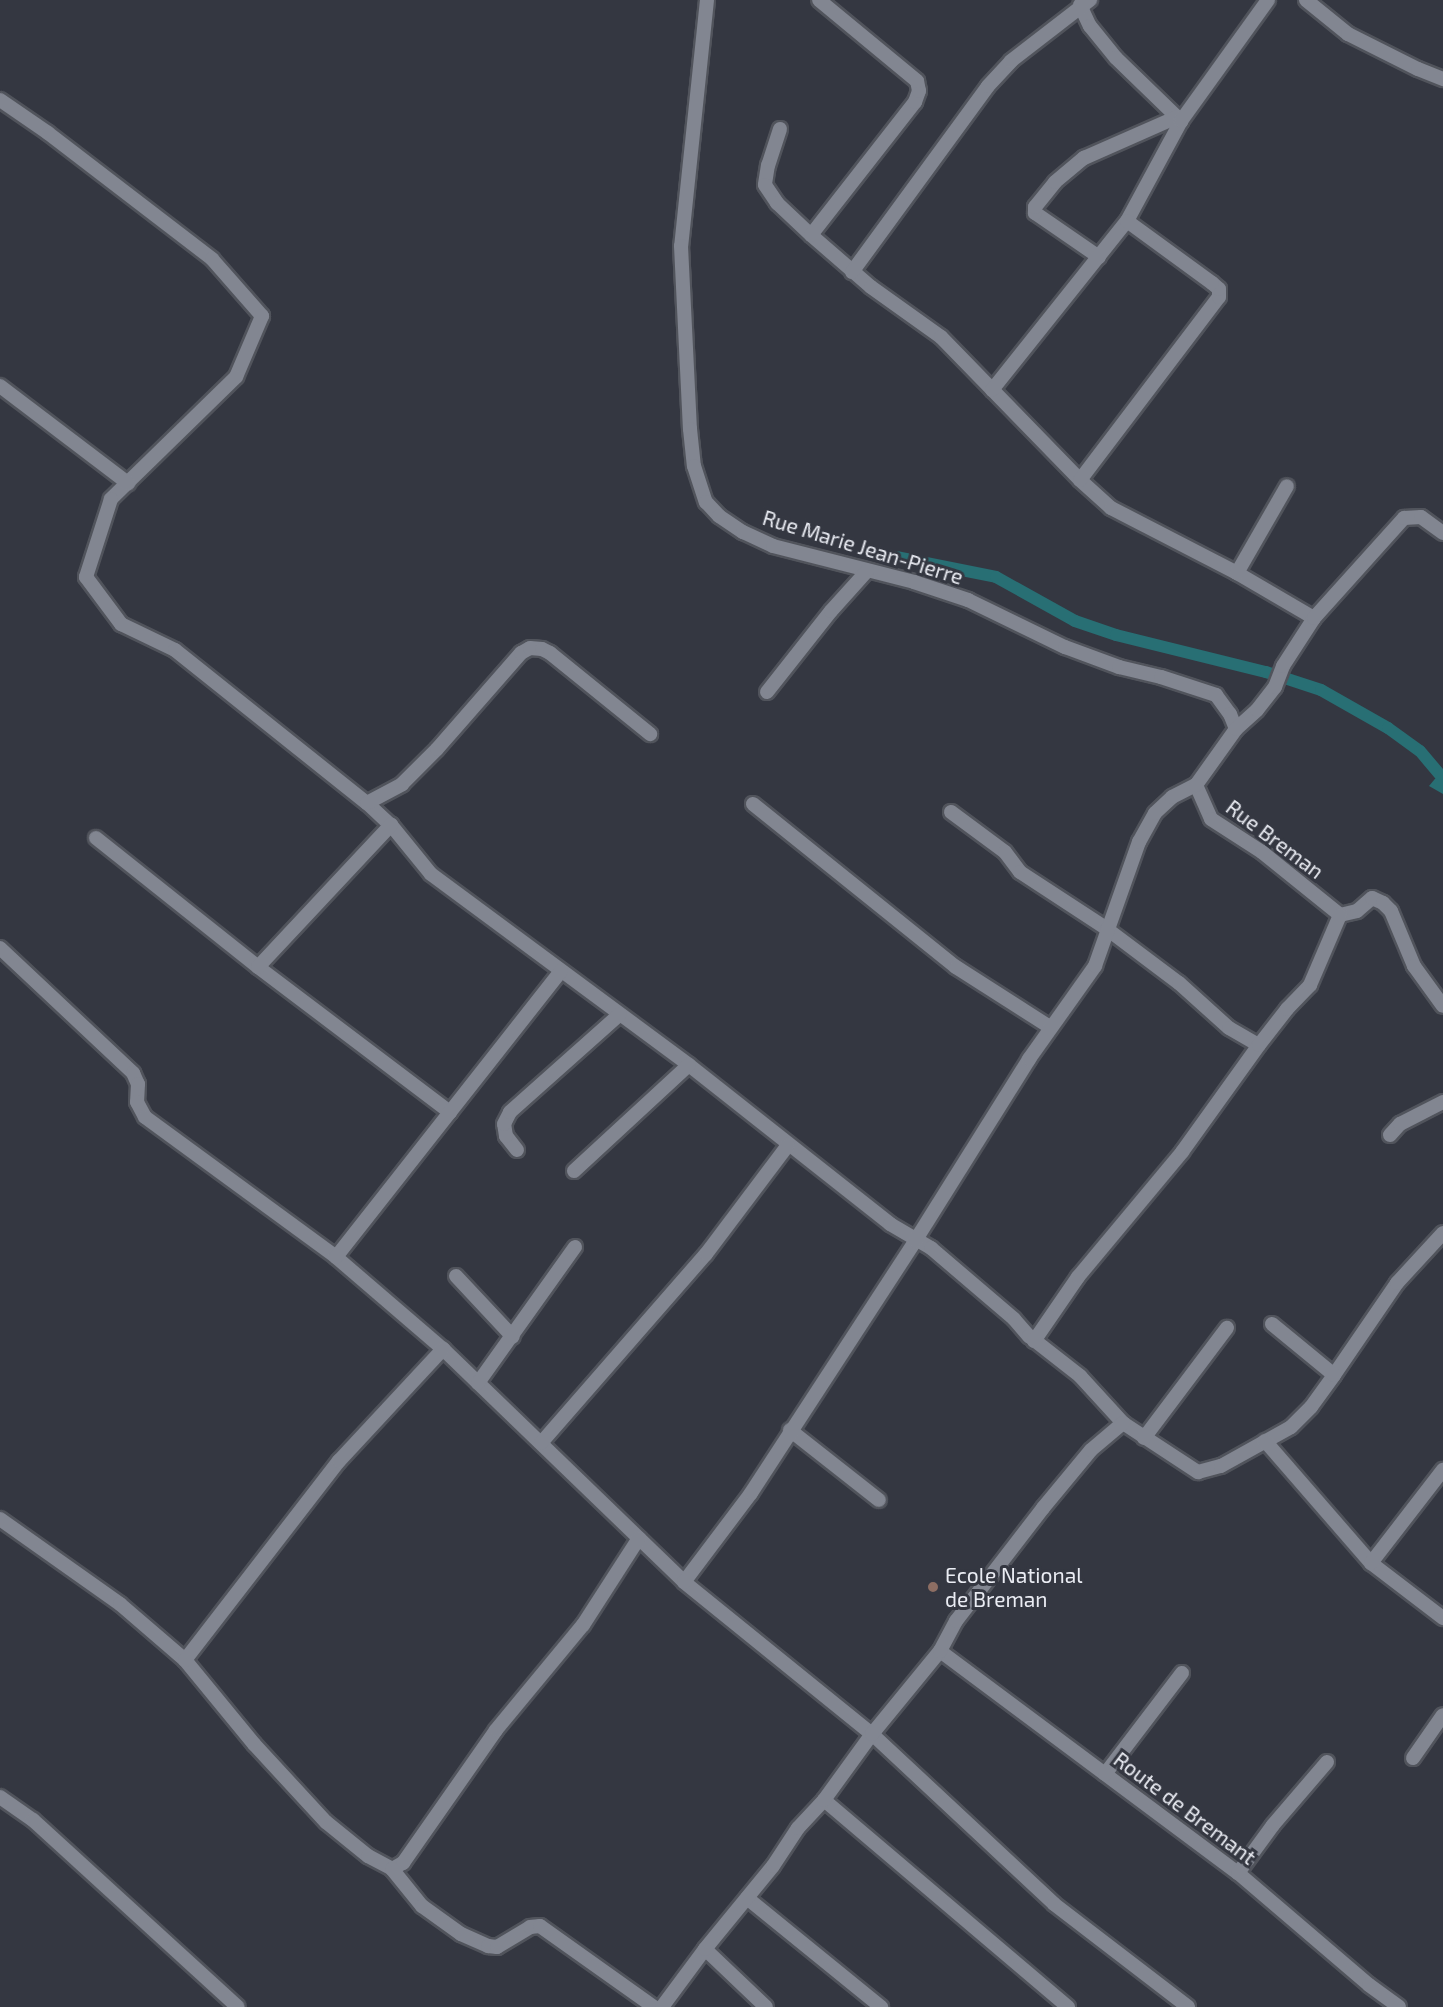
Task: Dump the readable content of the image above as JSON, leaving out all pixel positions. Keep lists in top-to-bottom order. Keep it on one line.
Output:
{"streets":{"street":["Rue Marie Jean-Pierre","Rue Breman","Route de Bremant"]},"places":["Ecole National de Breman"]}
